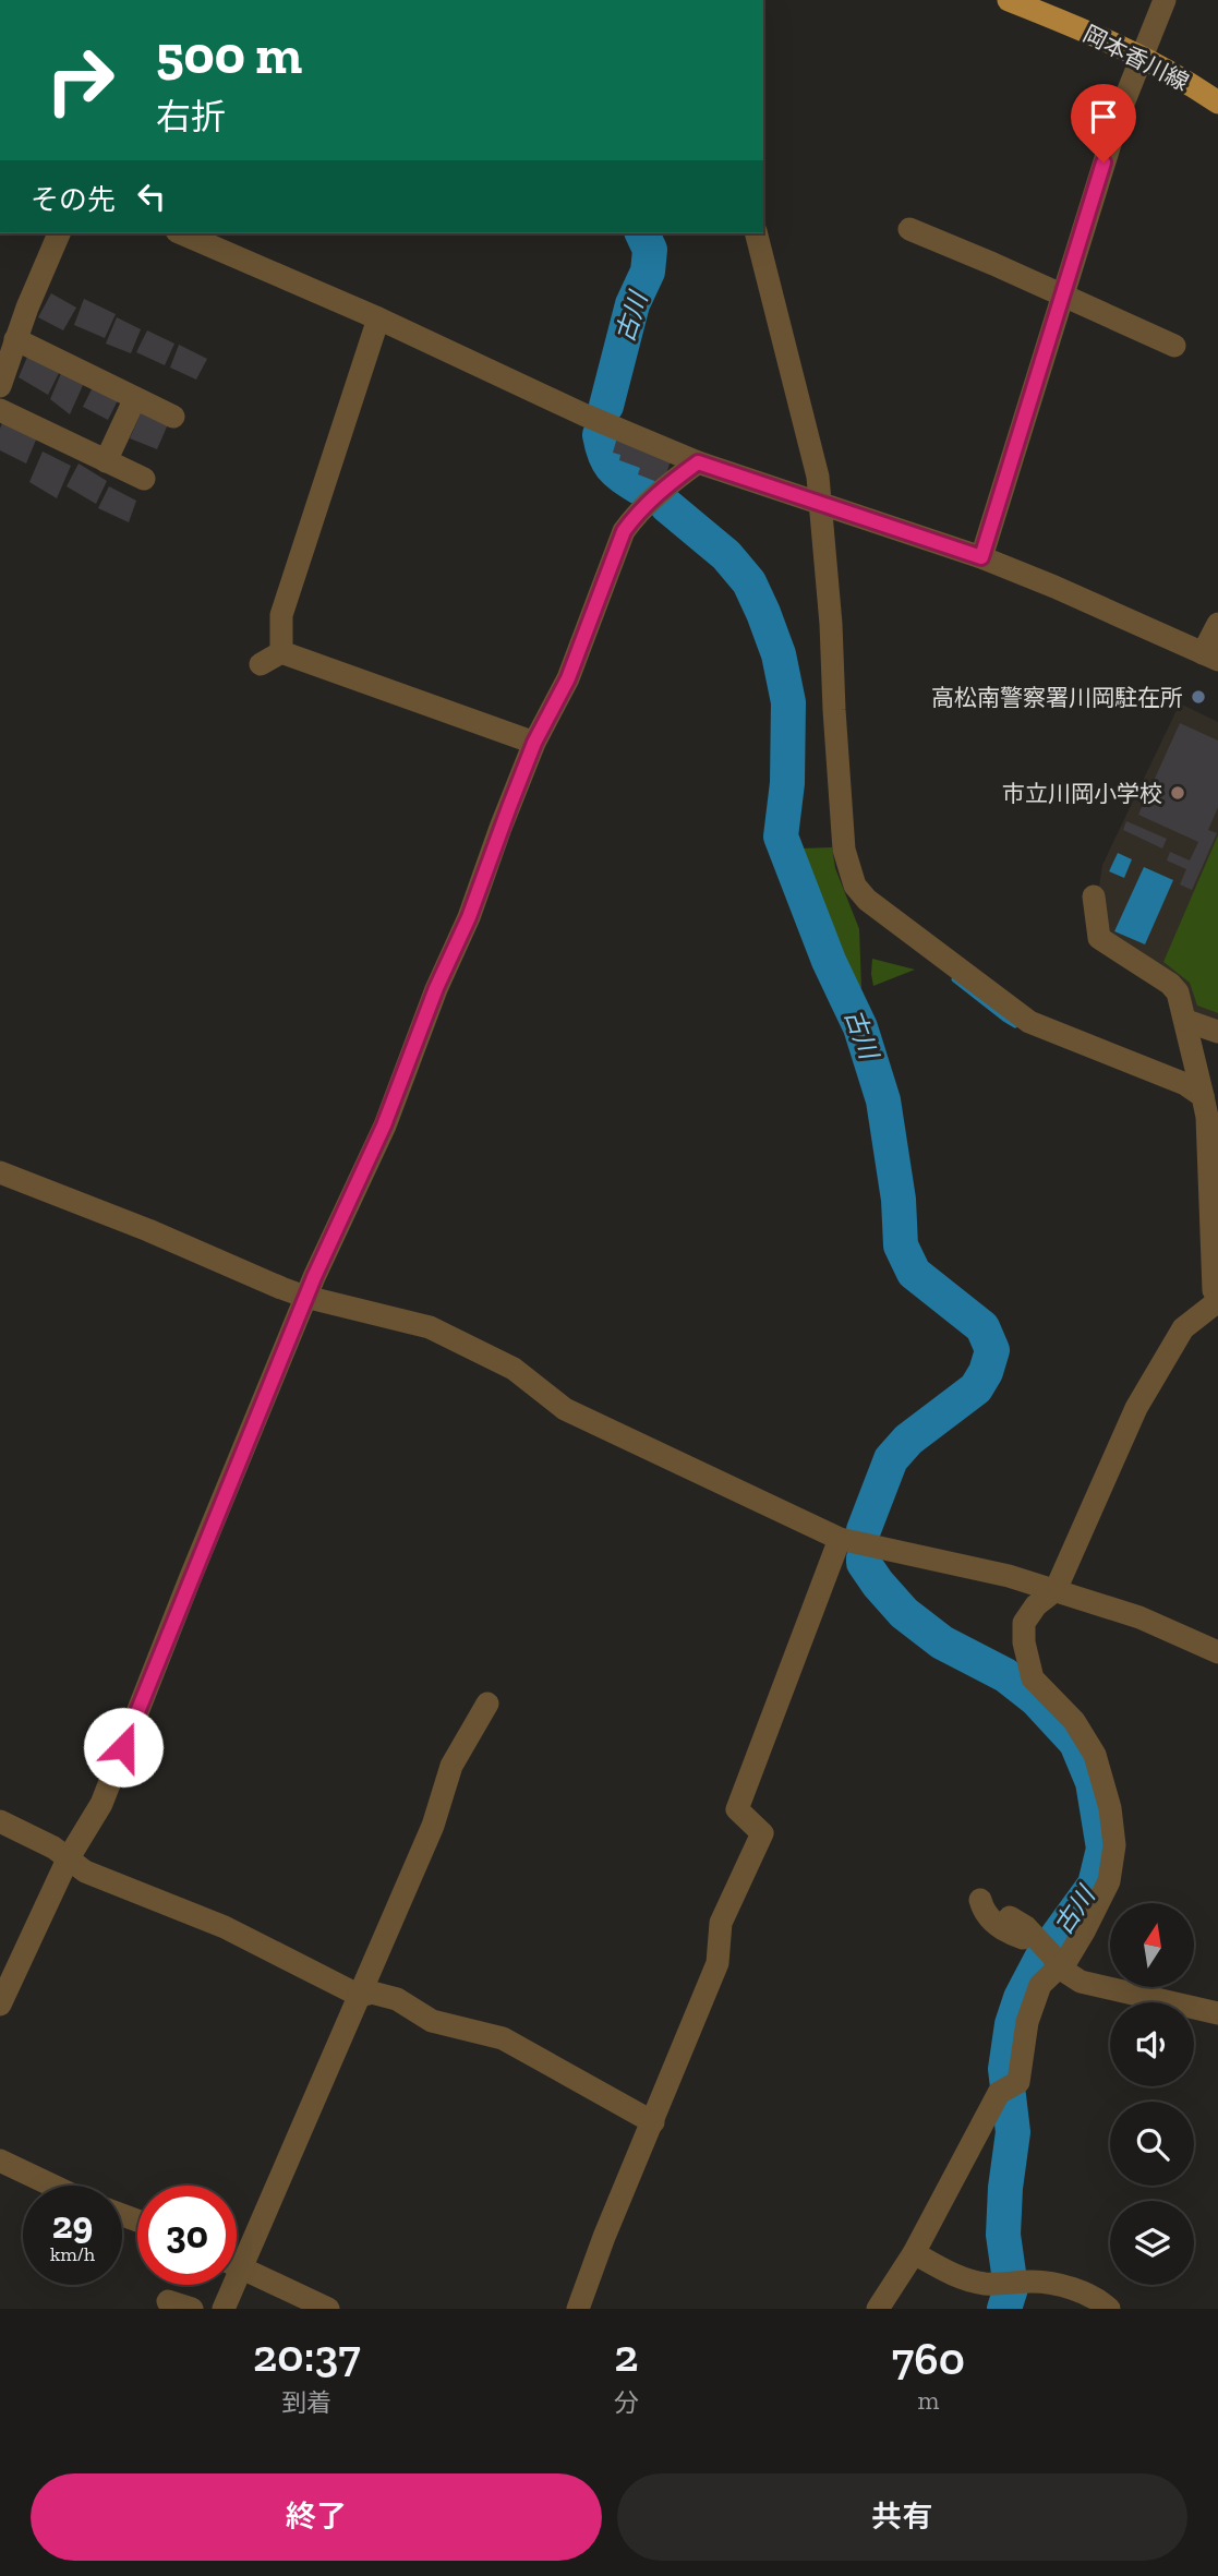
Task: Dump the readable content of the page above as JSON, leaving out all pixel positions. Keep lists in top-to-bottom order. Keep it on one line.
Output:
{"streets":{"main road":["岡本香川線"]},"water":["古川"],"places":["高松南警察署川岡駐在所","市立川岡小学校"],"north":"top","page":{"turn":["500 m","右折"],"then":"その先","speed":"29 km/h","limit":"30","eta":["20:37","到着","2","分","760","m"],"buttons":["終了","共有"]}}
